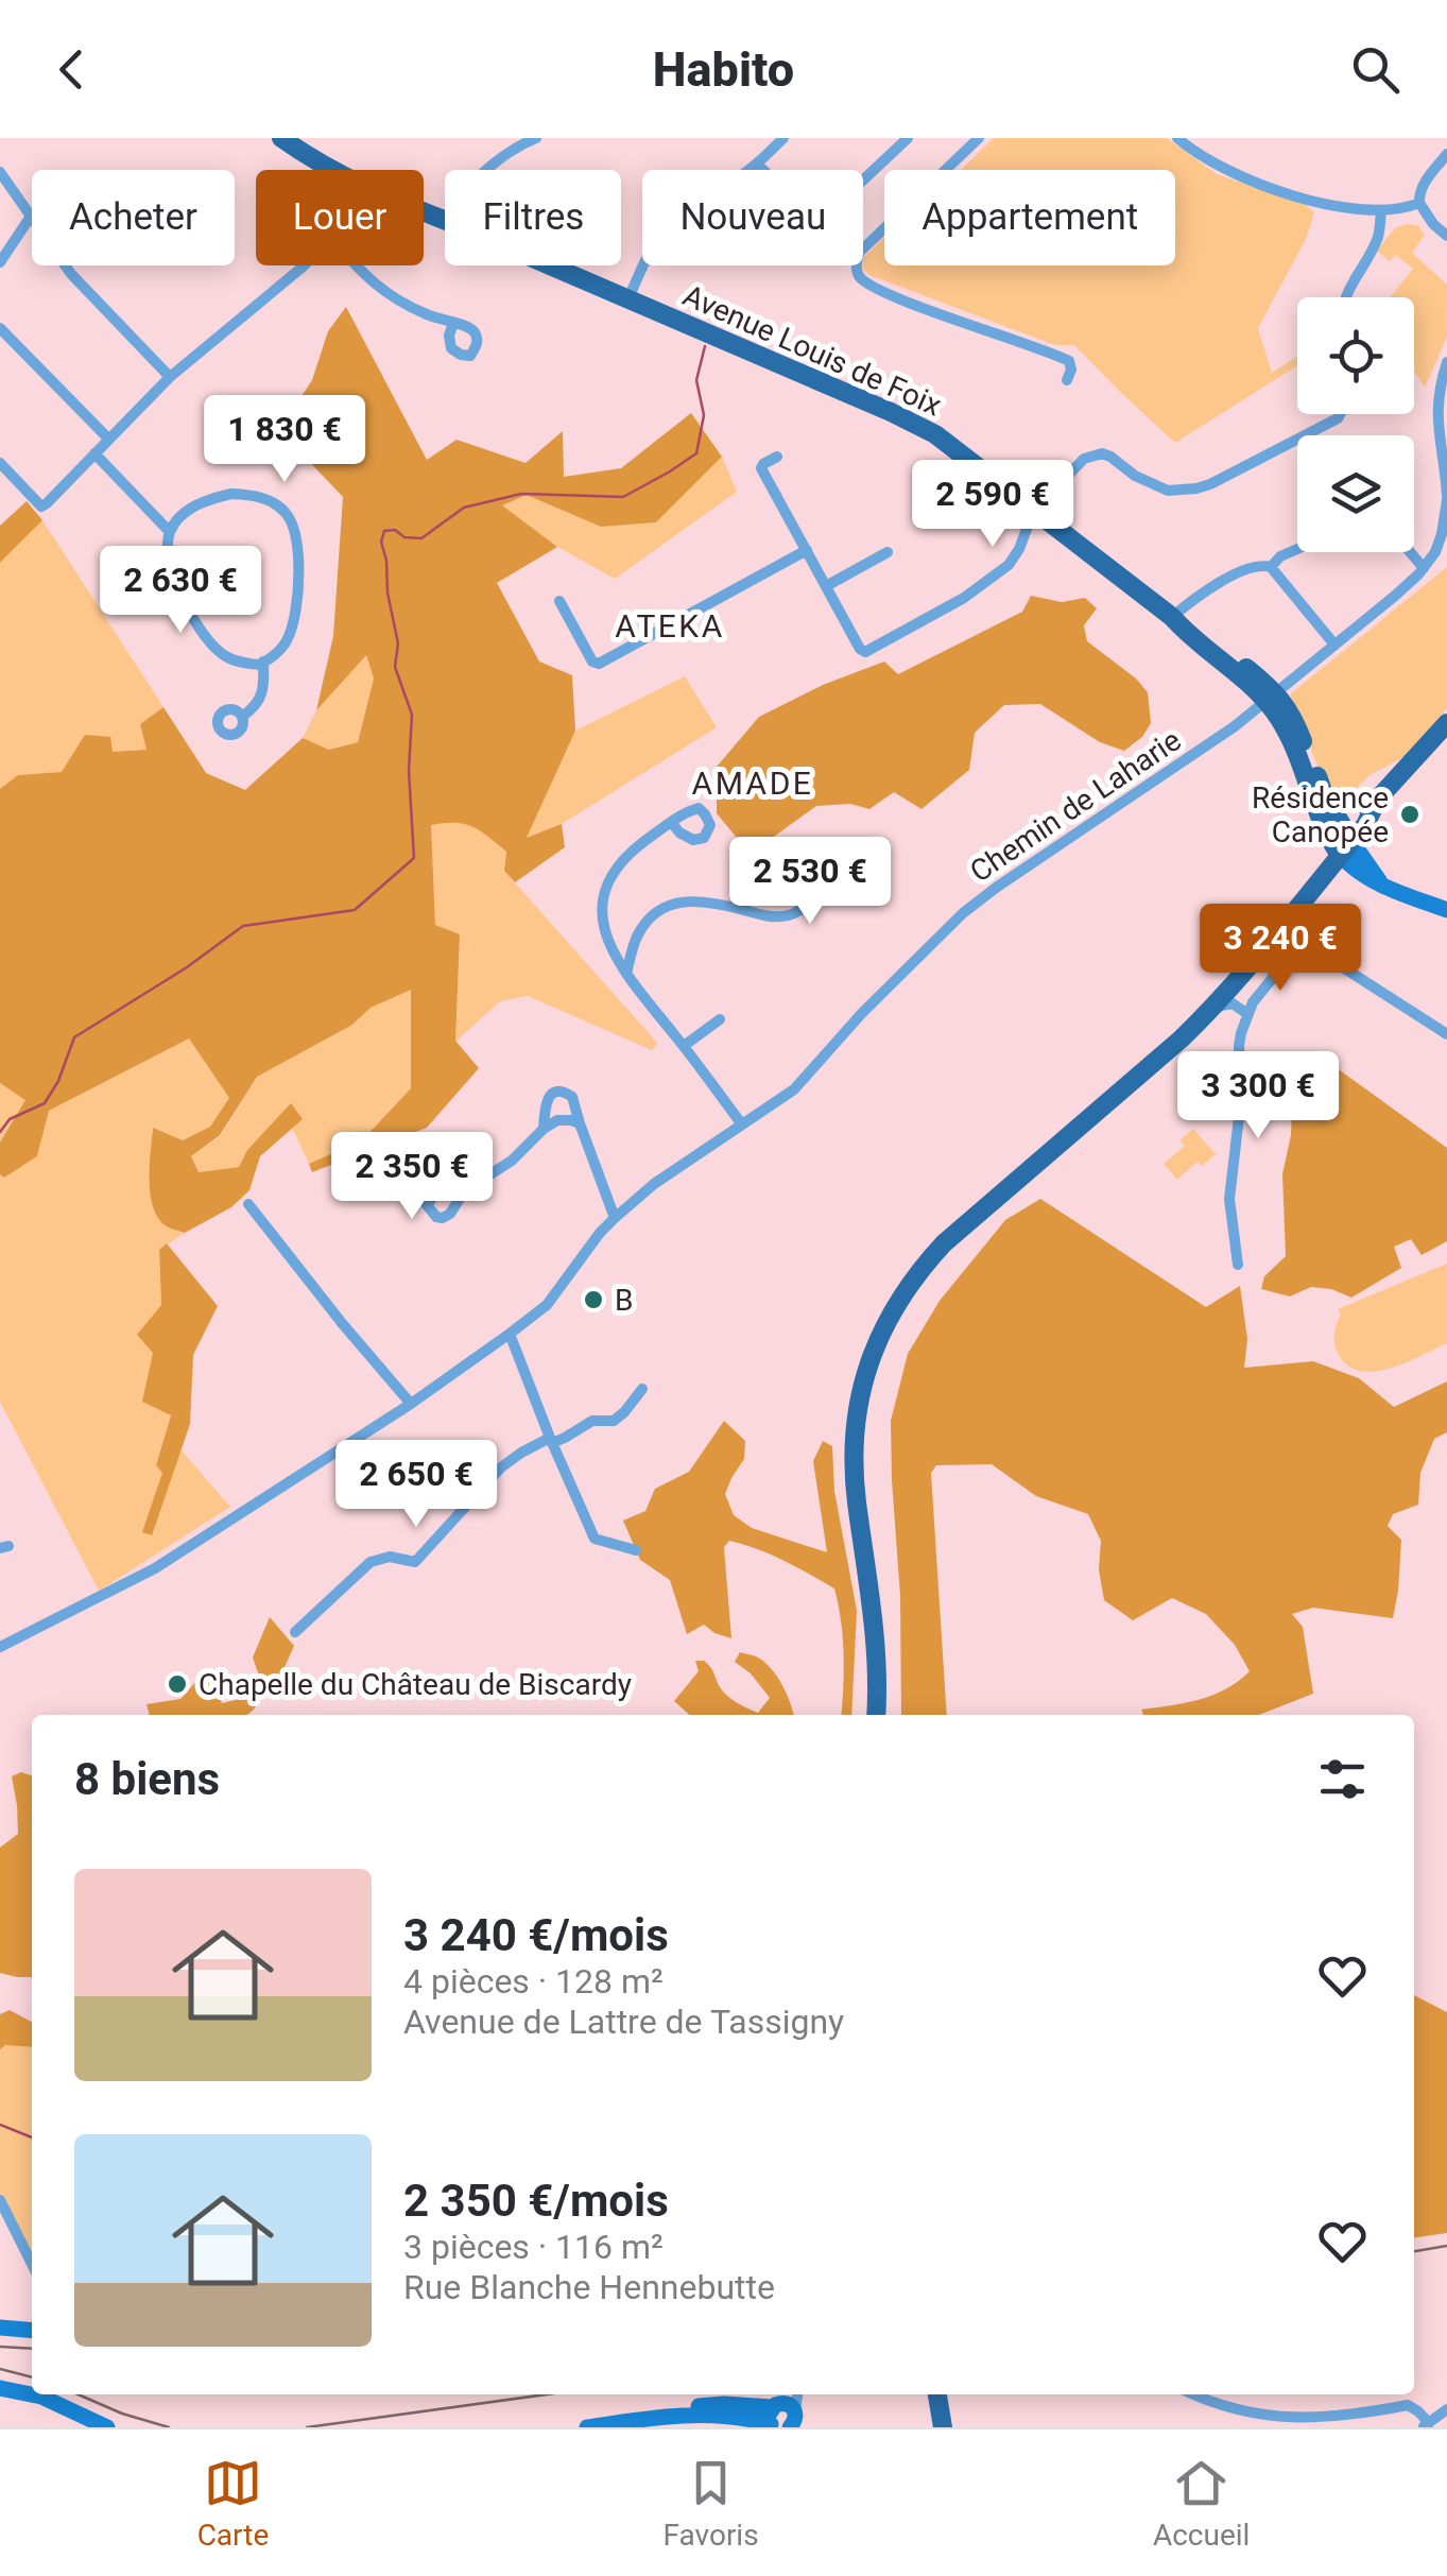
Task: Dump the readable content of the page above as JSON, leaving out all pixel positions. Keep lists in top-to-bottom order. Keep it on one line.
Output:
{"streets":{"main road":["Avenue Louis de Foix"],"street":["Chemin de Laharie"]},"crossings":[["Avenue Louis de Foix","Chemin de Laharie"]],"districts":["ATEKA","AMADE"],"places":["Résidence Canopée","B","Chapelle du Château de Biscardy"],"page":{"header":"Habito","chip":["Acheter","Louer","Filtres","Nouveau","Appartement"],"price":["1 830 €","2 590 €","2 630 €","2 530 €","3 240 €","3 300 €","2 350 €","2 650 €"],"heading":"8 biens","list":[{"name":"3 240 €/mois","note":"4 pièces · 128 m² · Avenue de Lattre de Tassigny"},{"name":"2 350 €/mois","note":"3 pièces · 116 m² · Rue Blanche Hennebutte"}],"tabs":["Carte","Favoris","Accueil"]}}
